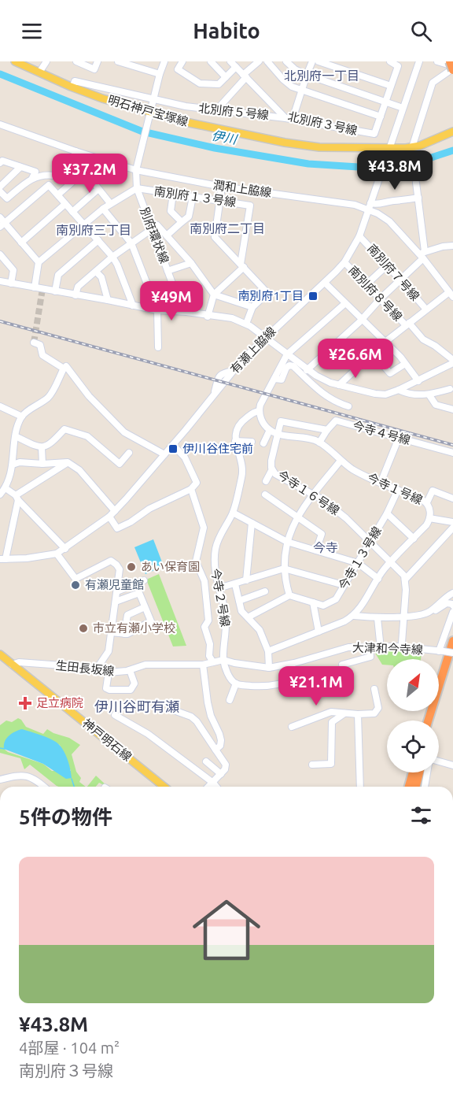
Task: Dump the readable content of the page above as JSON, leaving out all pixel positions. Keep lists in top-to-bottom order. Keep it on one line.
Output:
{"streets":{"main road":["明石神戸宝塚線","神戸明石線"],"street":["北別府５号線","北別府３号線","潤和上脇線","南別府１３号線","別府環状線","南別府７号線","南別府８号線","有瀬上脇線","今寺４号線","今寺１号線","今寺１６号線","今寺１３号線","今寺２号線","大津和今寺線","生田長坂線"]},"crossings":[["明石神戸宝塚線","北別府５号線"],["明石神戸宝塚線","別府環状線"],["明石神戸宝塚線","有瀬上脇線"],["北別府５号線","北別府３号線"],["北別府５号線","別府環状線"],["潤和上脇線","別府環状線"],["潤和上脇線","有瀬上脇線"],["南別府１３号線","別府環状線"],["南別府７号線","有瀬上脇線"],["南別府８号線","有瀬上脇線"],["今寺１号線","今寺１６号線"],["今寺１号線","今寺１３号線"],["今寺１６号線","今寺１３号線"],["今寺２号線","大津和今寺線"],["大津和今寺線","生田長坂線"],["生田長坂線","神戸明石線"]],"districts":["北別府一丁目","南別府二丁目","南別府三丁目","今寺","伊川谷町有瀬"],"water":["伊川"],"places":{"transit":["南別府1丁目","伊川谷住宅前"],"other":["あい保育園","有瀬児童館","市立有瀬小学校"],"health":["足立病院"]},"north":"top right","page":{"header":"Habito","price":["¥43.8M","¥37.2M","¥49M","¥26.6M","¥21.1M"],"heading":"5件の物件","list":[{"name":"¥43.8M","note":"4部屋 · 104 m² · 南別府３号線"}]}}
